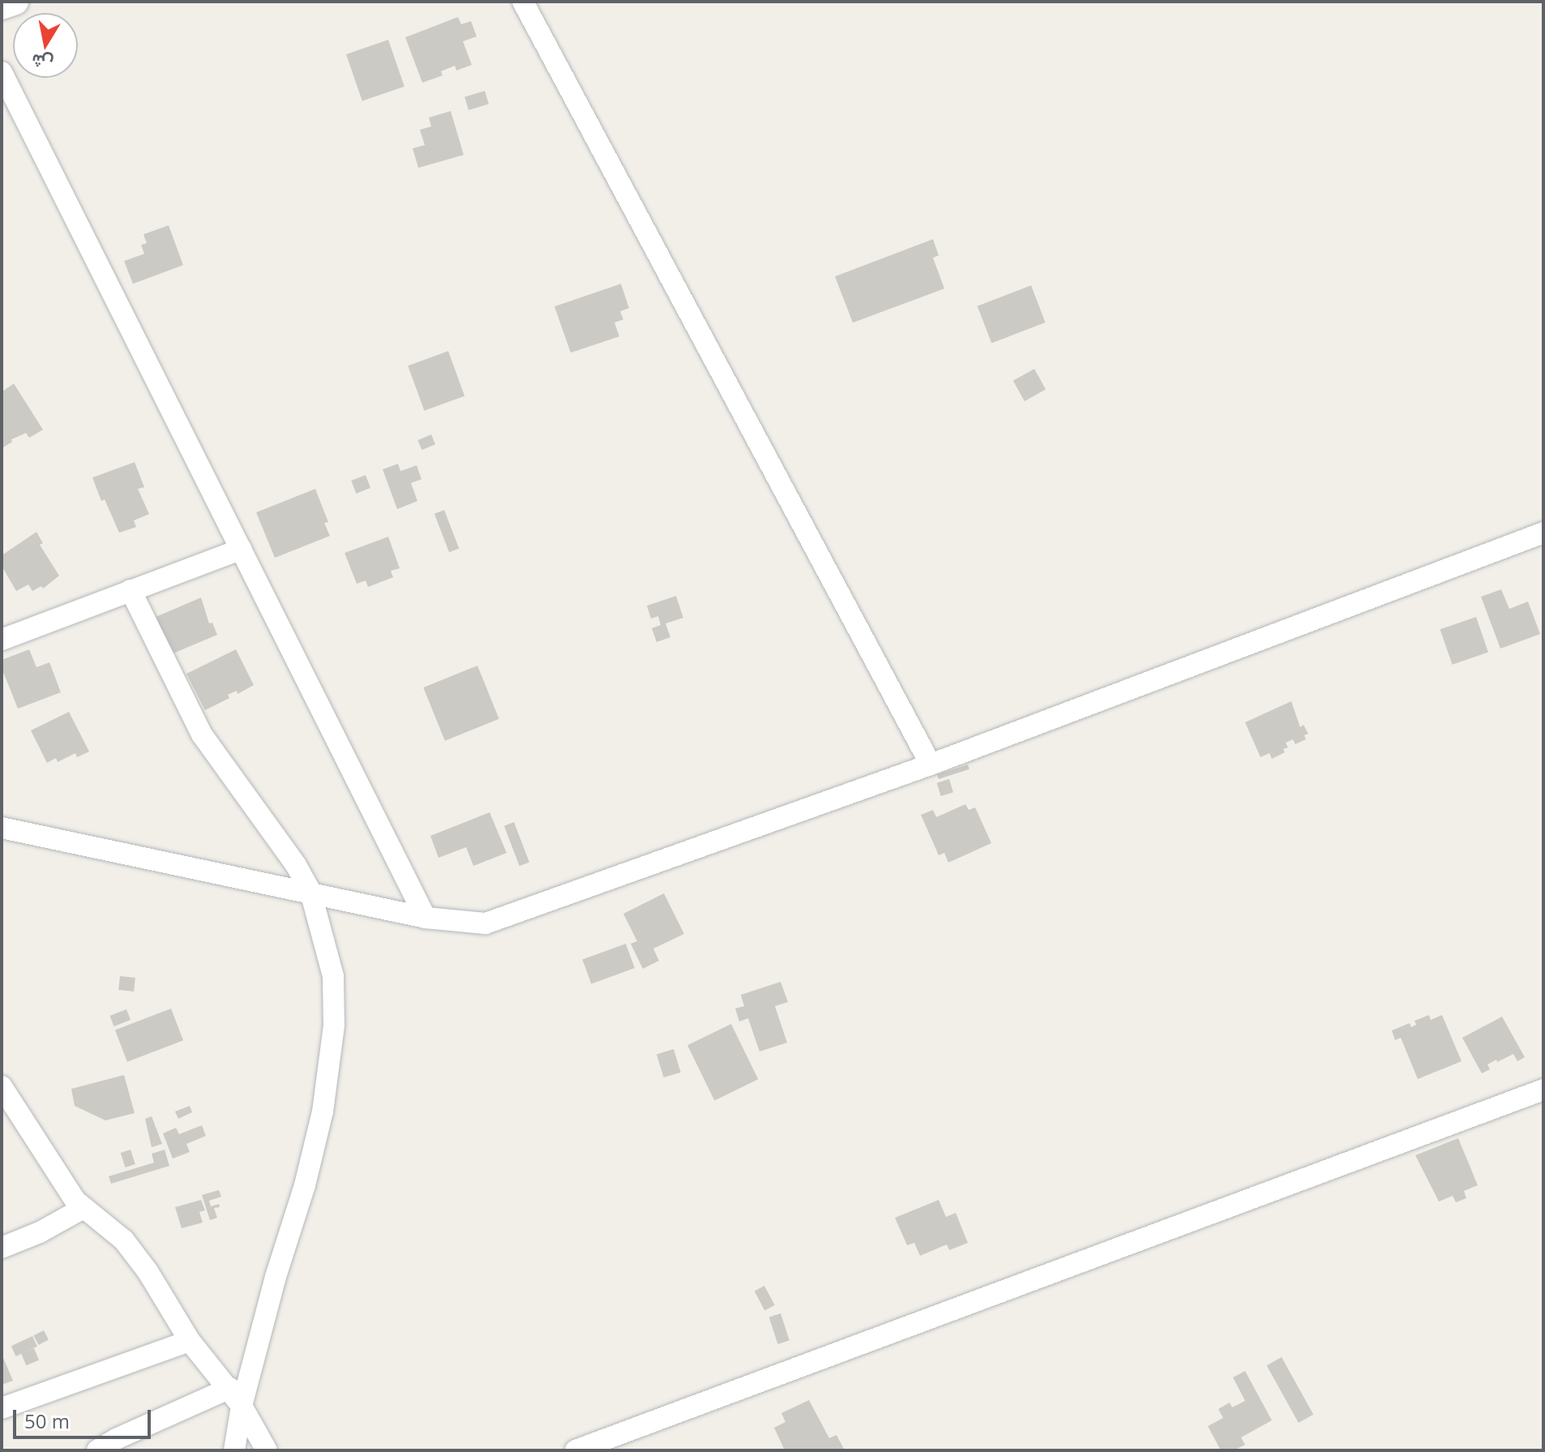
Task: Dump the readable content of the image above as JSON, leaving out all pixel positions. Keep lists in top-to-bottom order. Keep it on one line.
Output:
{"scale_bar":"50 m","north":"bottom"}
